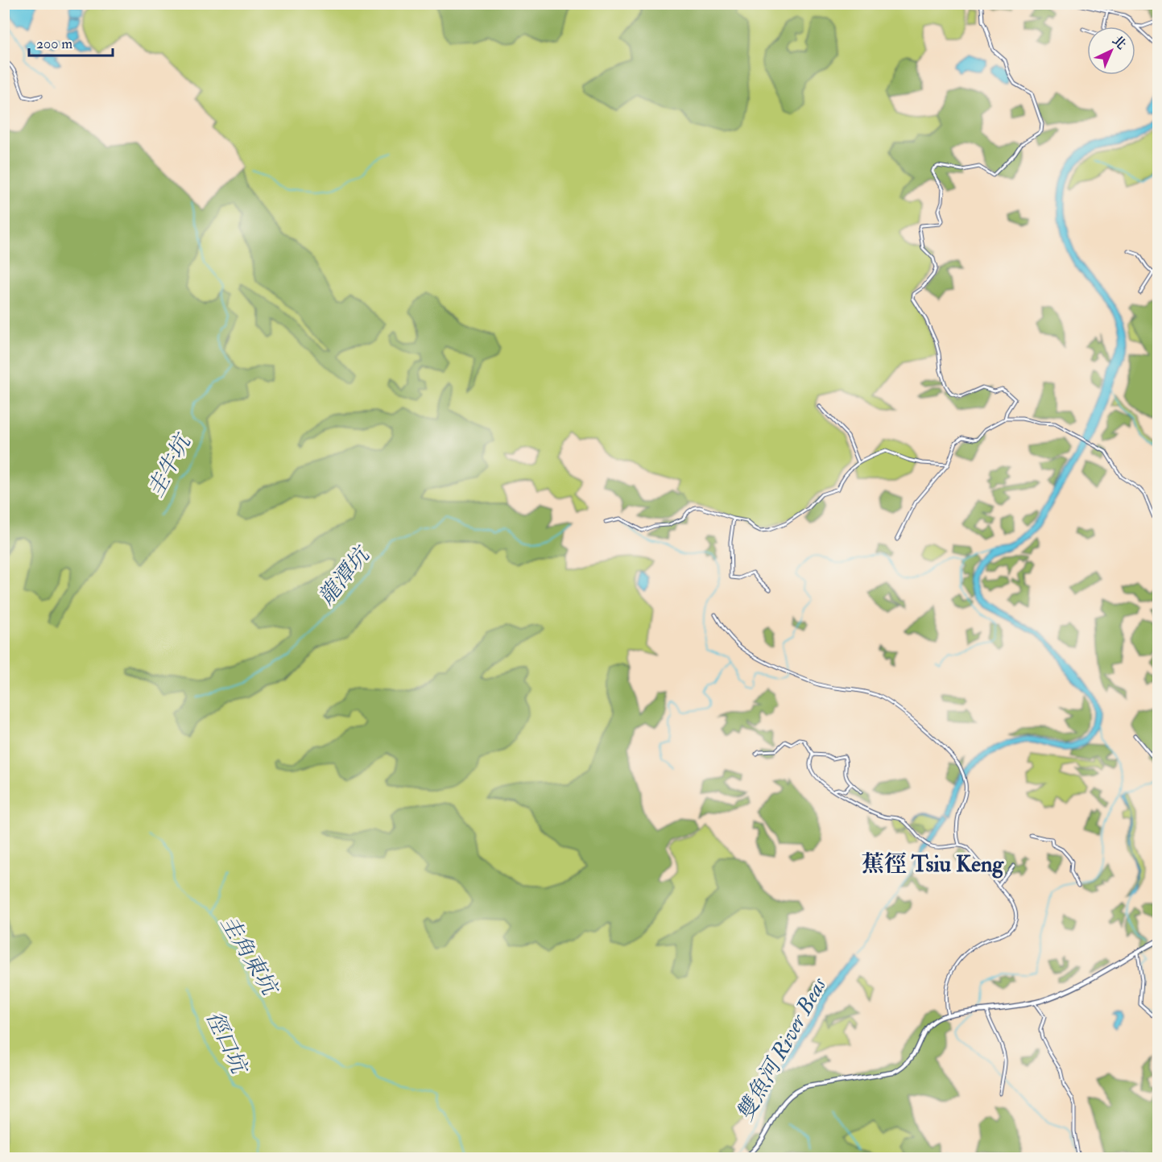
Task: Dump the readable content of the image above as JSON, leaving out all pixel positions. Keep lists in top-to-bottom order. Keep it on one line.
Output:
{"districts":["蕉徑 Tsiu Keng"],"water":["圭牛坑","龍潭坑","圭角東坑","徑口坑","雙魚河 River Beas"],"scale_bar":"200 m","north":"top right"}
